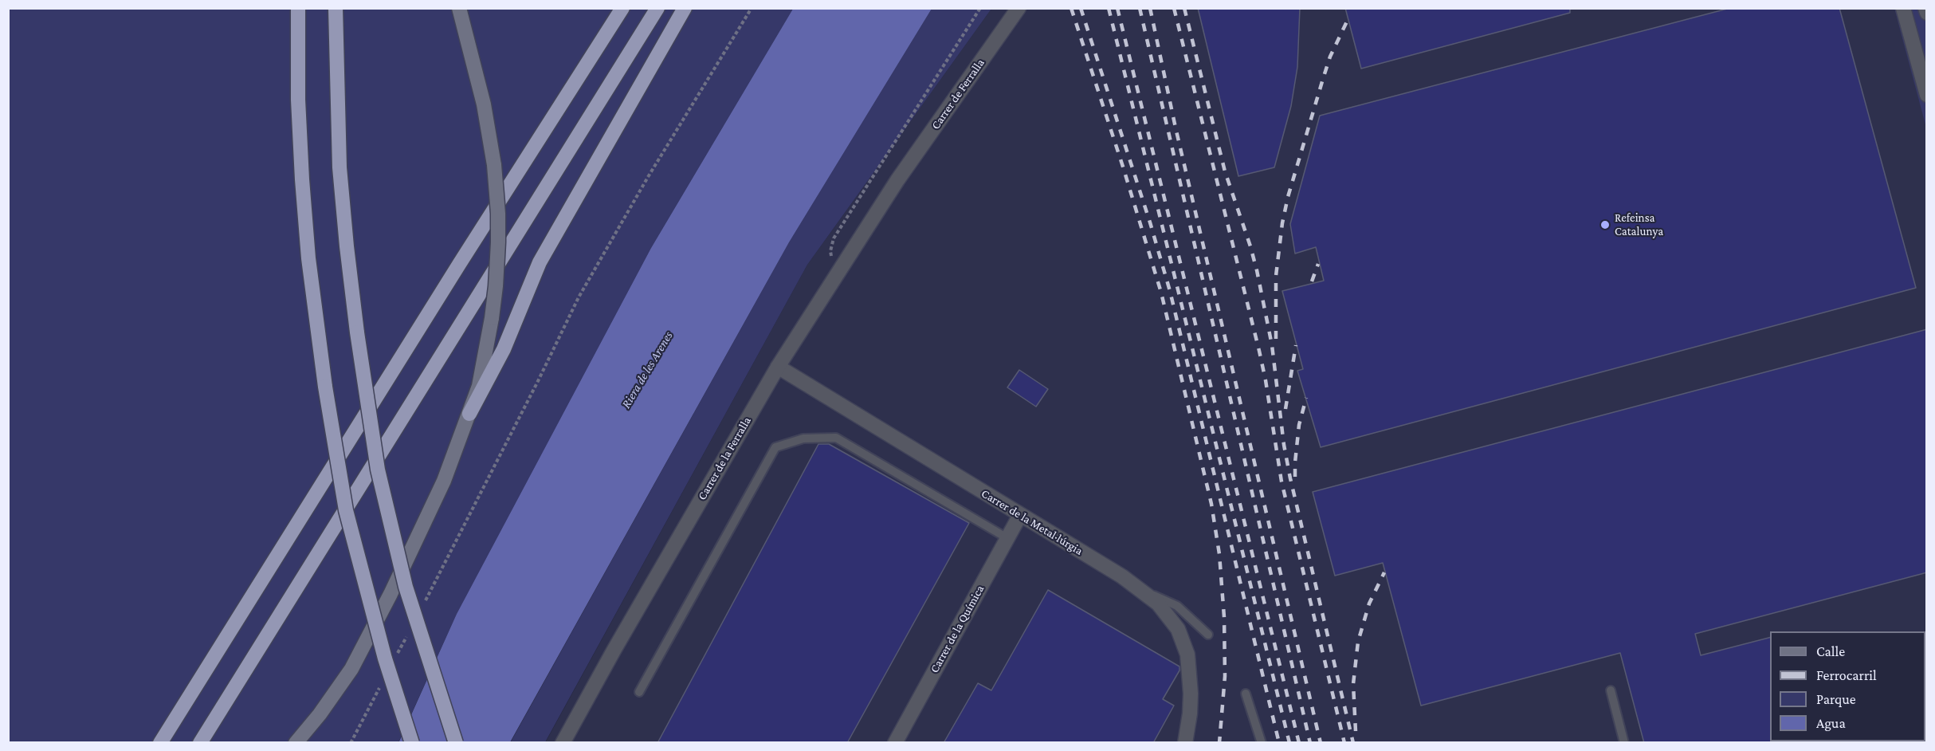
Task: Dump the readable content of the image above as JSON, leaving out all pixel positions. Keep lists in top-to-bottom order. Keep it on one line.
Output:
{"streets":{"street":["Carrer de Ferralla","Carrer de la Ferralla","Carrer de la Metal·lúrgia","Carrer de la Química"]},"crossings":[["Carrer de Ferralla","Carrer de la Ferralla"],["Carrer de la Ferralla","Carrer de la Metal·lúrgia"],["Carrer de la Metal·lúrgia","Carrer de la Química"]],"water":["Riera de les Arenes"],"places":["Refeinsa Catalunya"],"legend":["Calle","Ferrocarril","Parque","Agua"]}
